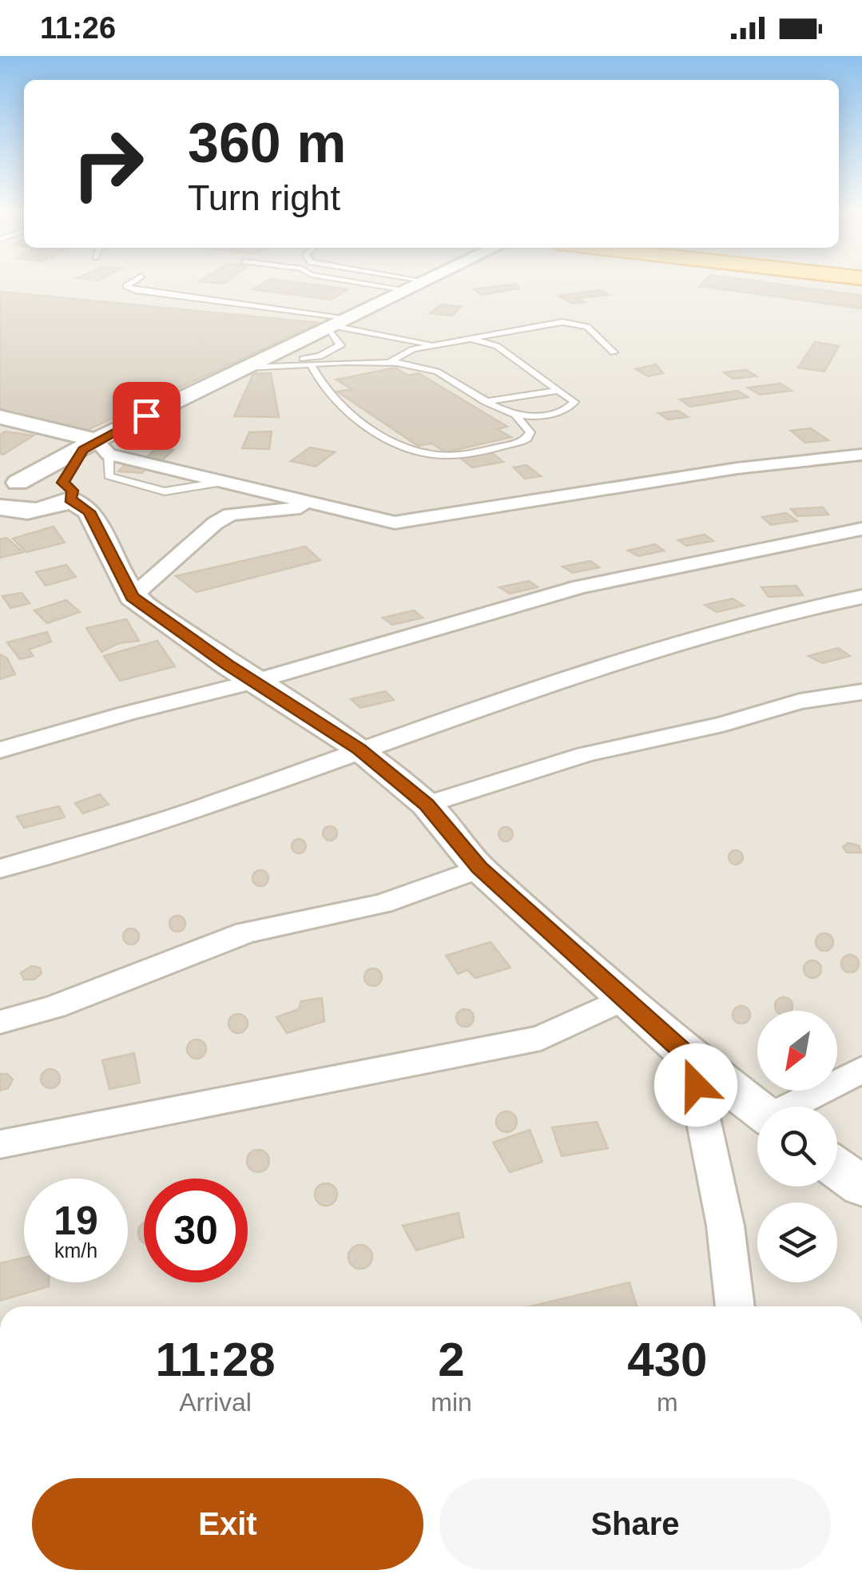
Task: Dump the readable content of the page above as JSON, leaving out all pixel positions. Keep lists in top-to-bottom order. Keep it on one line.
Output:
{"north":"bottom left","page":{"status":"11:26","turn":["360 m","Turn right"],"speed":"19 km/h","limit":"30","eta":["11:28","Arrival","2","min","430","m"],"buttons":["Exit","Share"]}}
